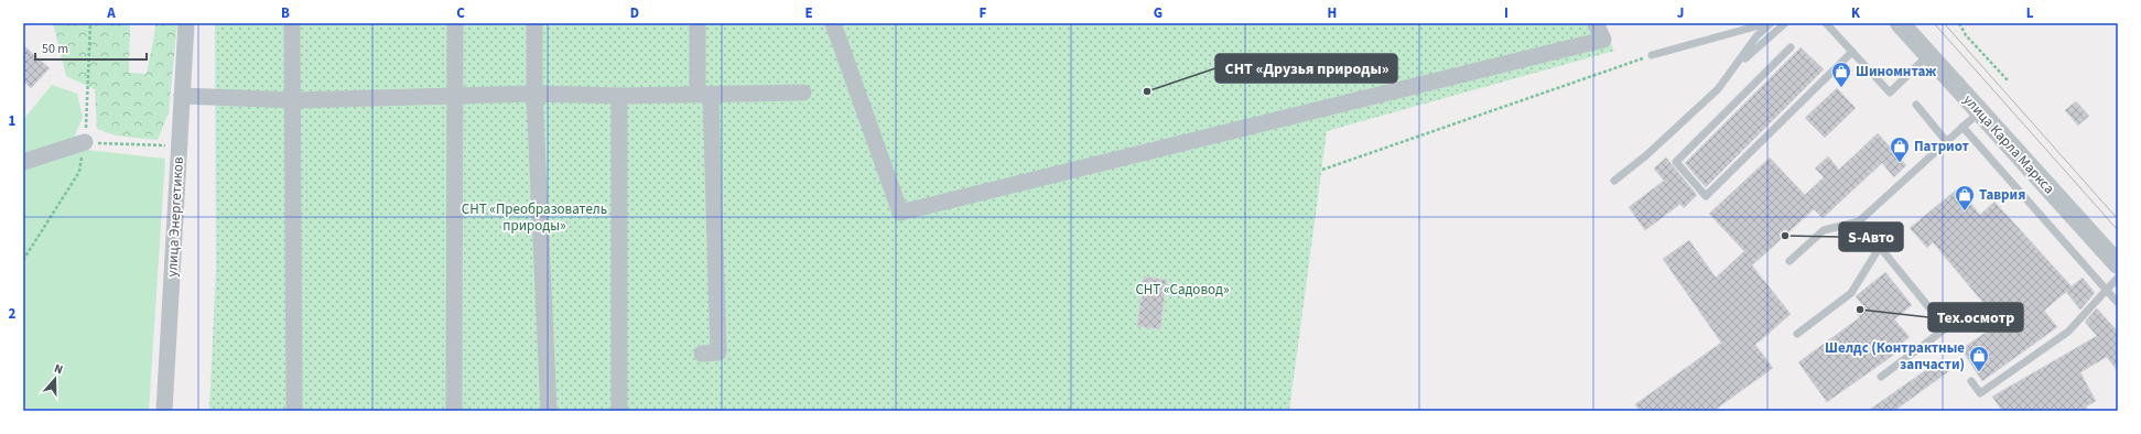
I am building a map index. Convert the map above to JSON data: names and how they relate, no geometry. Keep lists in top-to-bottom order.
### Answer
{
  "streets": {
    "street": ["улица Карла Маркса", "улица Энергетиков"]
  },
  "parks": ["СНТ «Преобразователь природы»", "СНТ «Садовод»"],
  "places": {
    "shop": [
      "Шиномнтаж",
      "Патриот",
      "Таврия",
      "Шелдс (Контрактные запчасти)"
    ],
    "other": ["СНТ «Друзья природы»", "S-Авто", "Тех.осмотр"]
  },
  "scale_bar": "50 m",
  "north": "top",
  "grid": {
    "columns": [
      "A",
      "B",
      "C",
      "D",
      "E",
      "F",
      "G",
      "H",
      "I",
      "J",
      "K",
      "L"
    ],
    "rows": ["1", "2"]
  }
}
